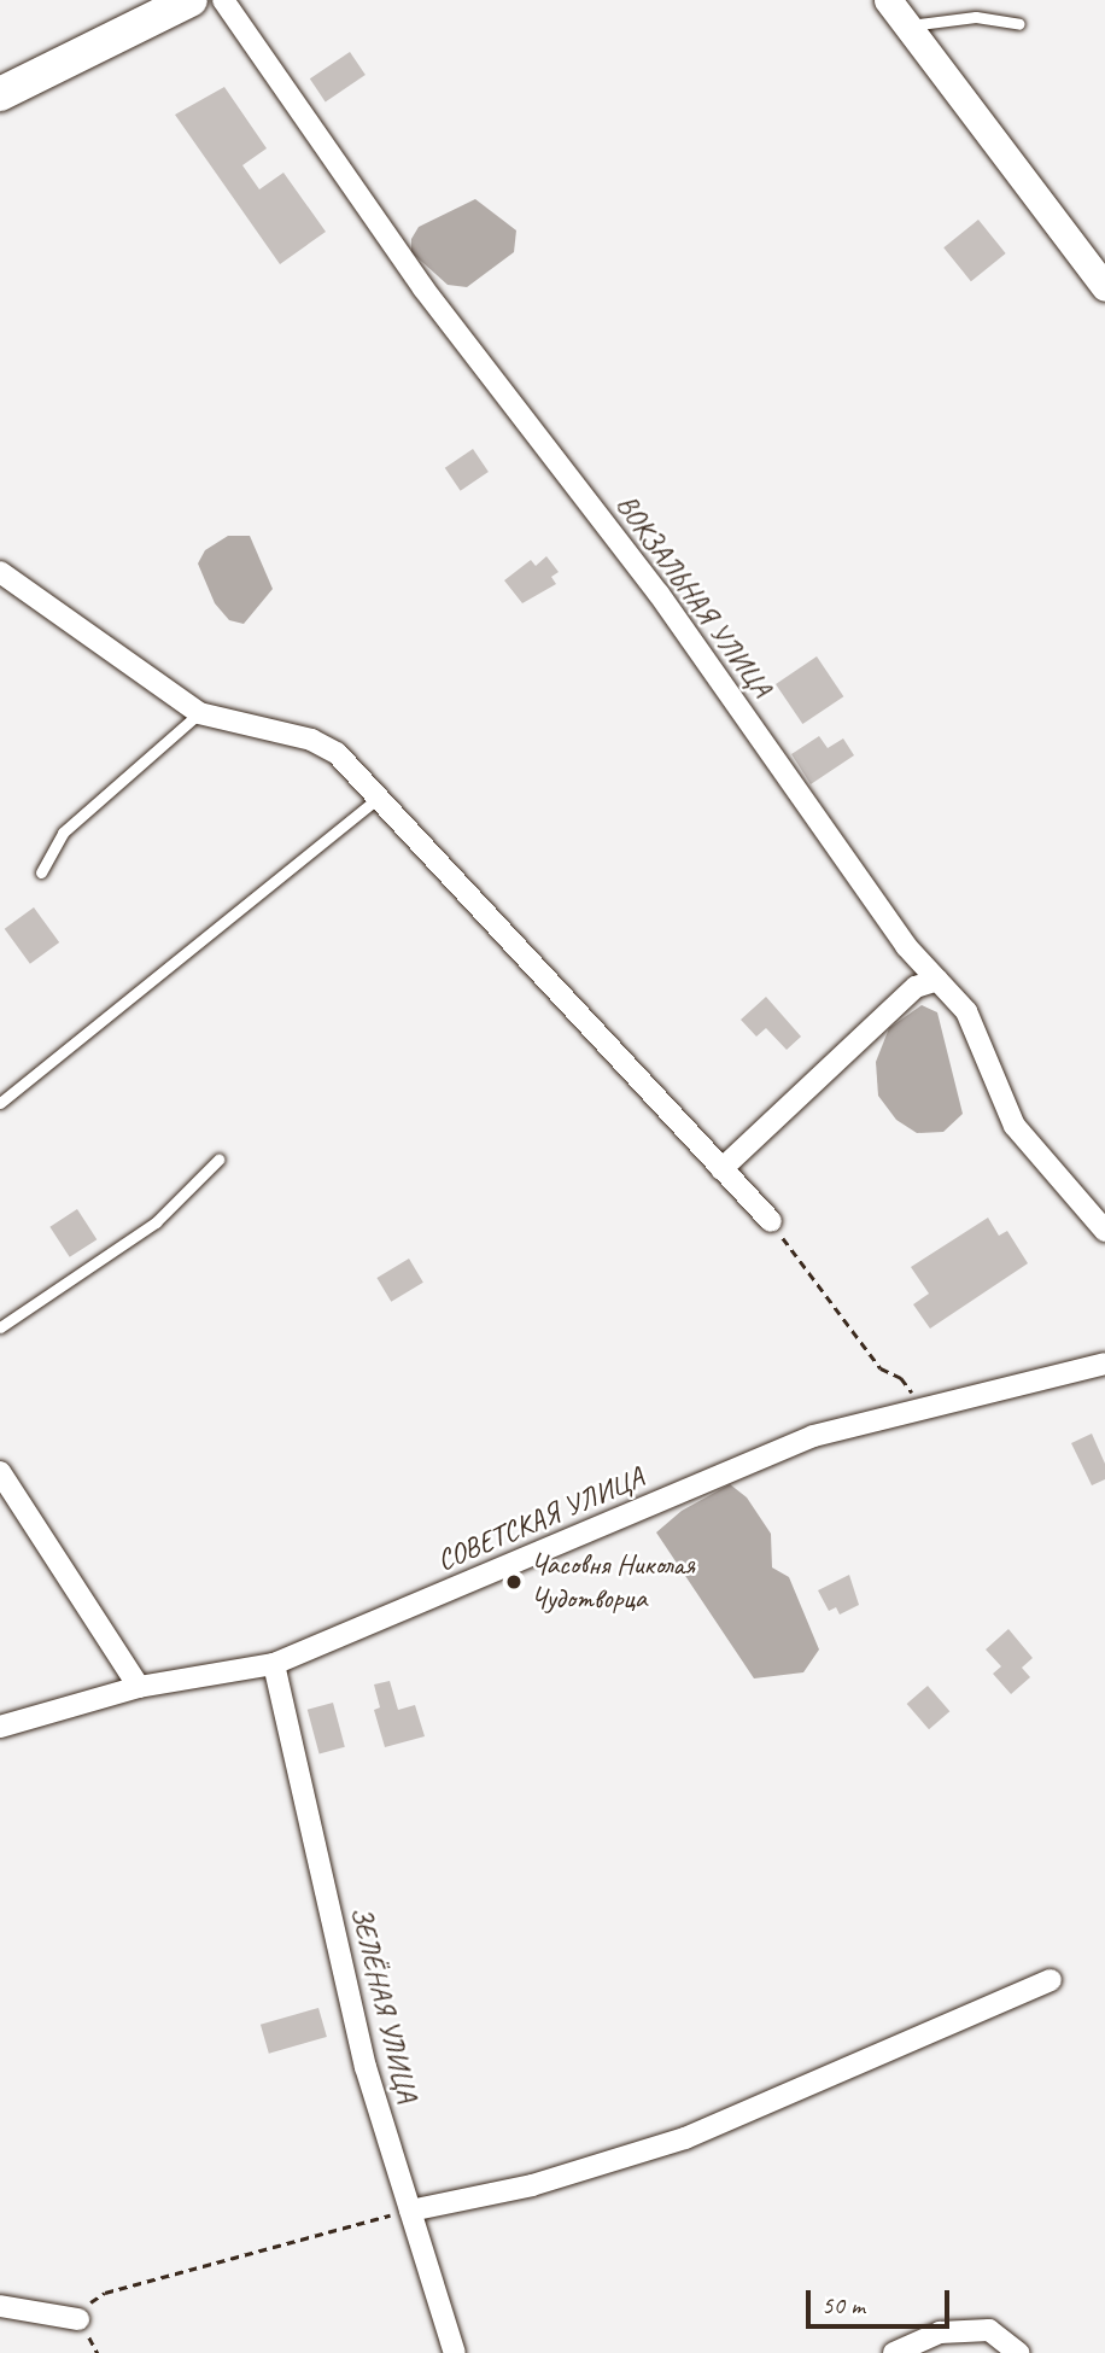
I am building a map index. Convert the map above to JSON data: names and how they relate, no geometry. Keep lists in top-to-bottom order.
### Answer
{
  "streets": {
    "street": ["ВОКЗАЛЬНАЯ УЛИЦА", "СОВЕТСКАЯ УЛИЦА", "ЗЕЛЁНАЯ УЛИЦА"]
  },
  "crossings": [
    ["СОВЕТСКАЯ УЛИЦА", "ЗЕЛЁНАЯ УЛИЦА"]
  ],
  "places": ["Часовня Николая Чудотворца"],
  "scale_bar": "50 m"
}
